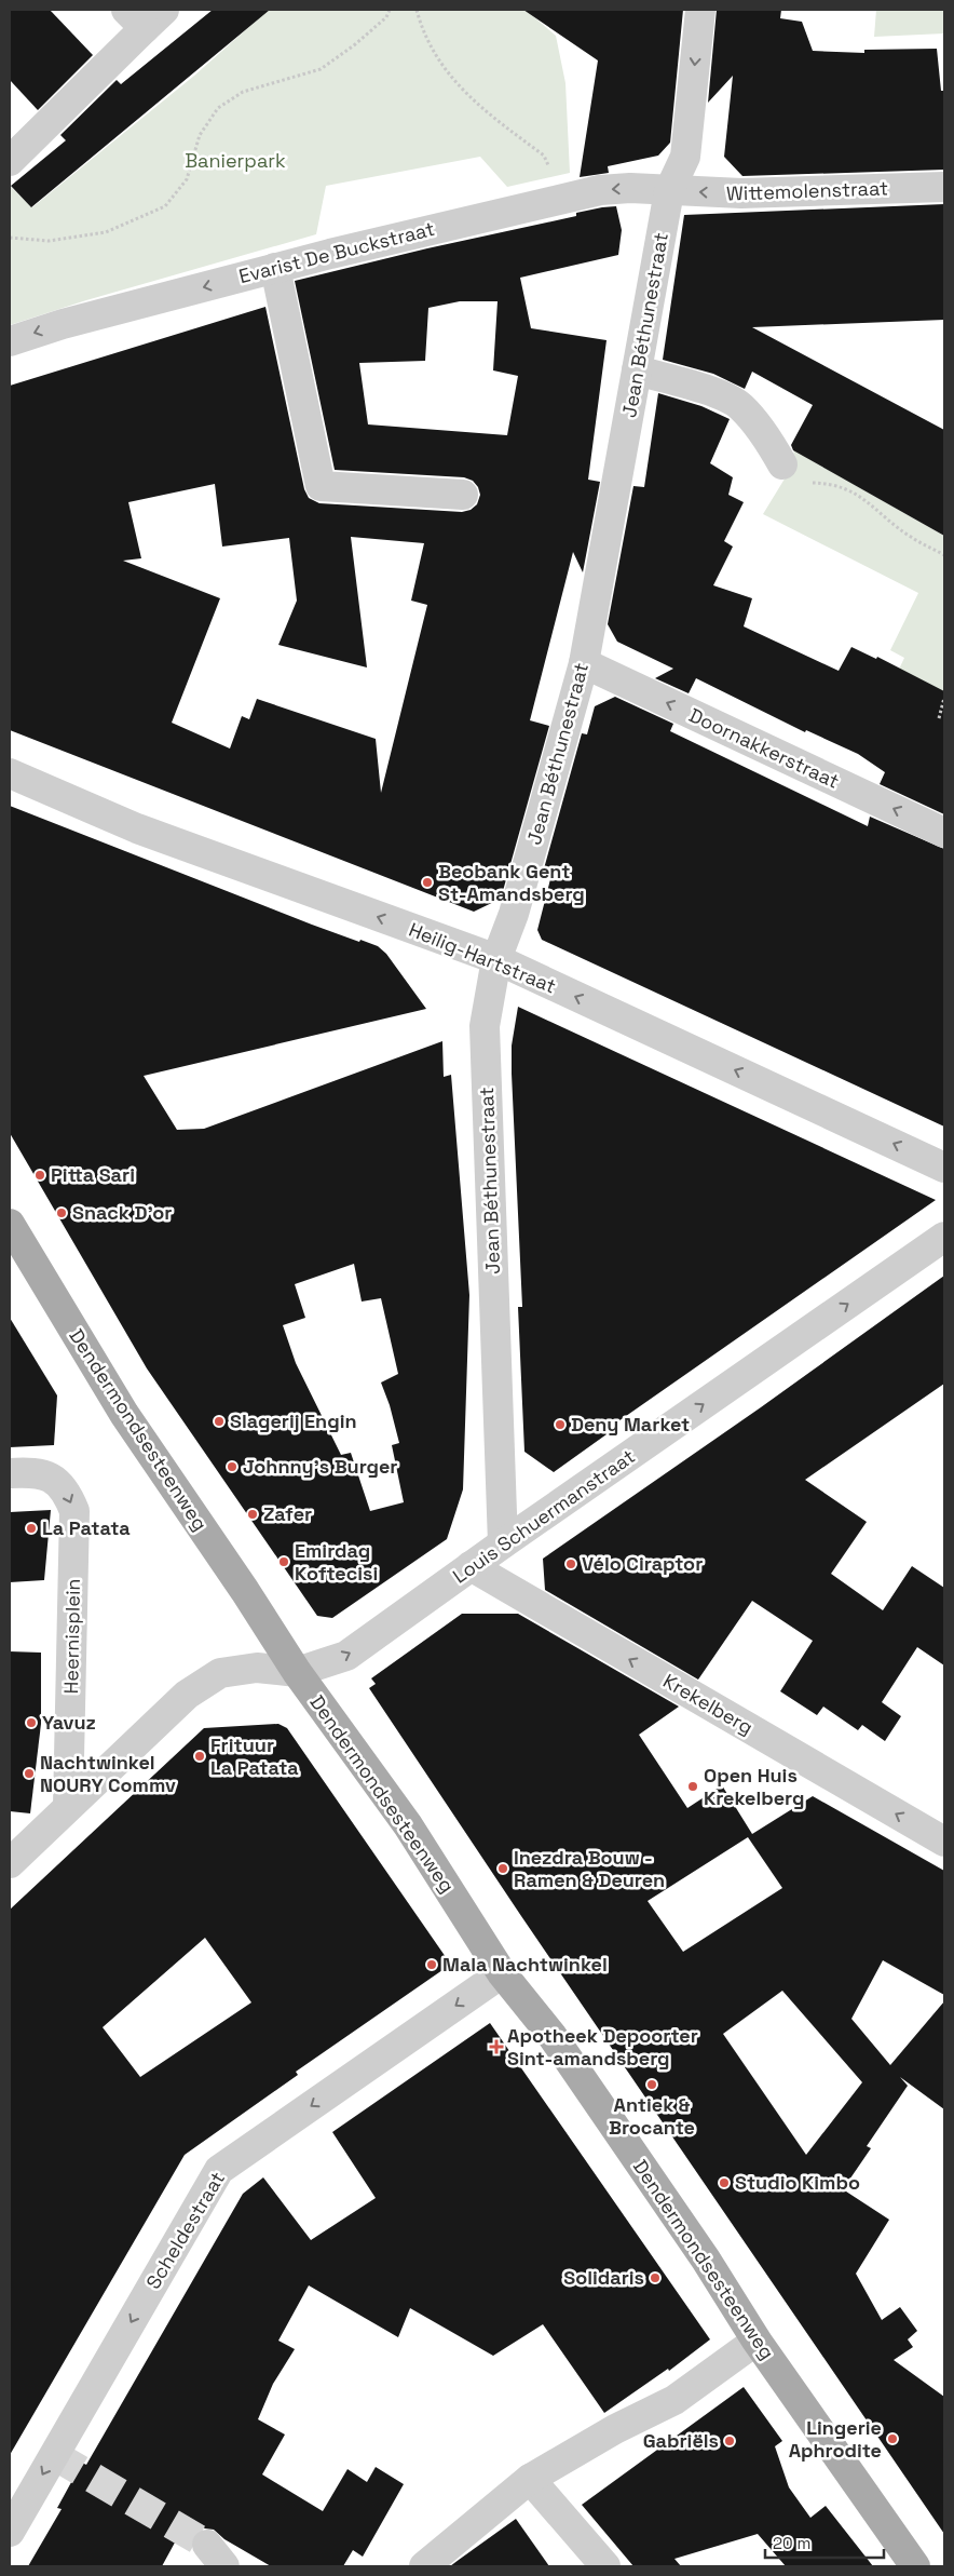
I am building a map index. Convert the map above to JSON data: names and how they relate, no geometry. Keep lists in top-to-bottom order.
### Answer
{
  "streets": {
    "main road": ["Dendermondsesteenweg"],
    "street": [
      "Wittemolenstraat",
      "Evarist De Buckstraat",
      "Jean Béthunestraat",
      "Doornakkerstraat",
      "Heilig-Hartstraat",
      "Louis Schuermanstraat",
      "Heernisplein",
      "Krekelberg",
      "Scheldestraat"
    ]
  },
  "crossings": [
    ["Wittemolenstraat", "Evarist De Buckstraat"],
    ["Wittemolenstraat", "Jean Béthunestraat"],
    ["Evarist De Buckstraat", "Jean Béthunestraat"],
    ["Jean Béthunestraat", "Doornakkerstraat"],
    ["Jean Béthunestraat", "Heilig-Hartstraat"],
    ["Jean Béthunestraat", "Louis Schuermanstraat"],
    ["Dendermondsesteenweg", "Louis Schuermanstraat"],
    ["Dendermondsesteenweg", "Scheldestraat"],
    ["Louis Schuermanstraat", "Krekelberg"]
  ],
  "one_way": [
    "Wittemolenstraat",
    "Evarist De Buckstraat",
    "Doornakkerstraat",
    "Heilig-Hartstraat",
    "Louis Schuermanstraat",
    "Heernisplein",
    "Krekelberg",
    "Scheldestraat"
  ],
  "parks": ["Banierpark"],
  "places": {
    "other": [
      "Beobank Gent St-Amandsberg",
      "Pitta Sari",
      "Snack D’or",
      "Slagerij Engin",
      "Deny Market",
      "Johnny's Burger",
      "Zafer",
      "La Patata",
      "Emirdag Koftecisi",
      "Vélo Ciraptor",
      "Yavuz",
      "Frituur La Patata",
      "Nachtwinkel NOURY Commv",
      "Open Huis Krekelberg",
      "Inezdra Bouw - Ramen & Deuren",
      "Mala Nachtwinkel",
      "Antiek & Brocante",
      "Studio Kimbo",
      "Solidaris",
      "Lingerie Aphrodite",
      "Gabriëls"
    ],
    "health": ["Apotheek Depoorter Sint-amandsberg"]
  },
  "scale_bar": "20 m"
}
